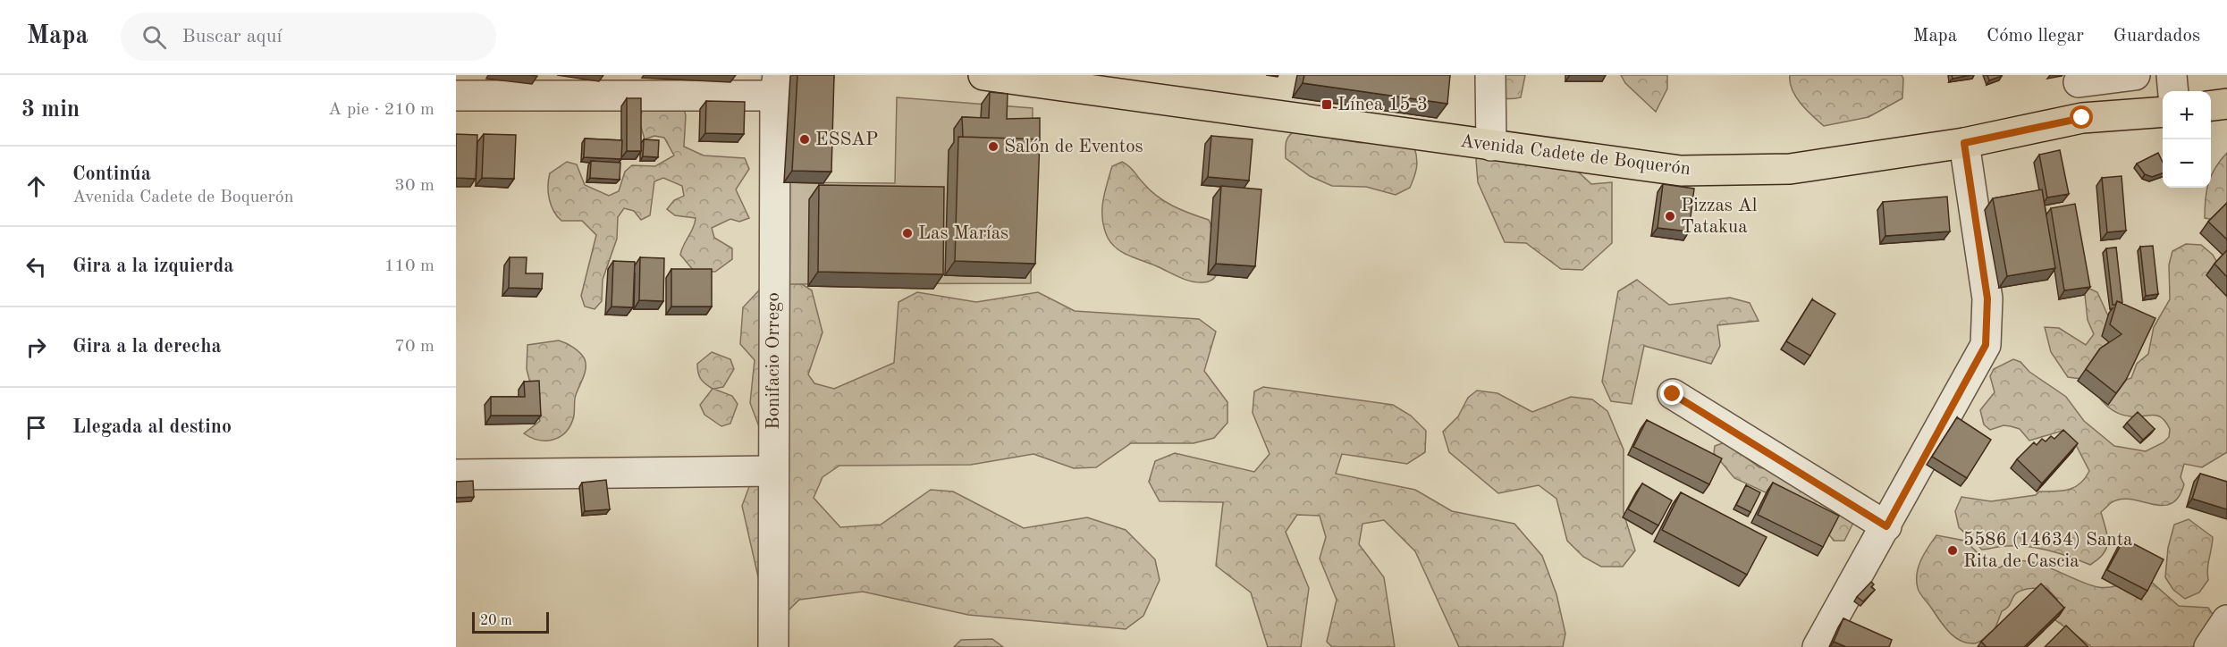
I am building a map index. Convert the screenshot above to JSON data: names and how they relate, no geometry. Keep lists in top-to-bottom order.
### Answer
{
  "streets": {
    "main road": ["Avenida Cadete de Boquerón"],
    "street": ["Bonifacio Orrego"]
  },
  "places": {
    "transit": ["Línea 15-3"],
    "other": [
      "ESSAP",
      "Salón de Eventos",
      "Pizzas Al Tatakua",
      "Las Marías",
      "5586 (14634) Santa Rita de Cascia"
    ]
  },
  "scale_bar": "20 m",
  "page": {
    "header": "Mapa",
    "search": "Buscar aquí",
    "nav": ["Mapa", "Cómo llegar", "Guardados"],
    "heading": ["3 min", "A pie · 210 m"],
    "map_buttons": ["+", "−"],
    "list": [
      ["Continúa", "Avenida Cadete de Boquerón", "30 m"],
      ["Gira a la izquierda", "110 m"],
      ["Gira a la derecha", "70 m"],
      "Llegada al destino"
    ],
    "scale": "20 m"
  }
}
